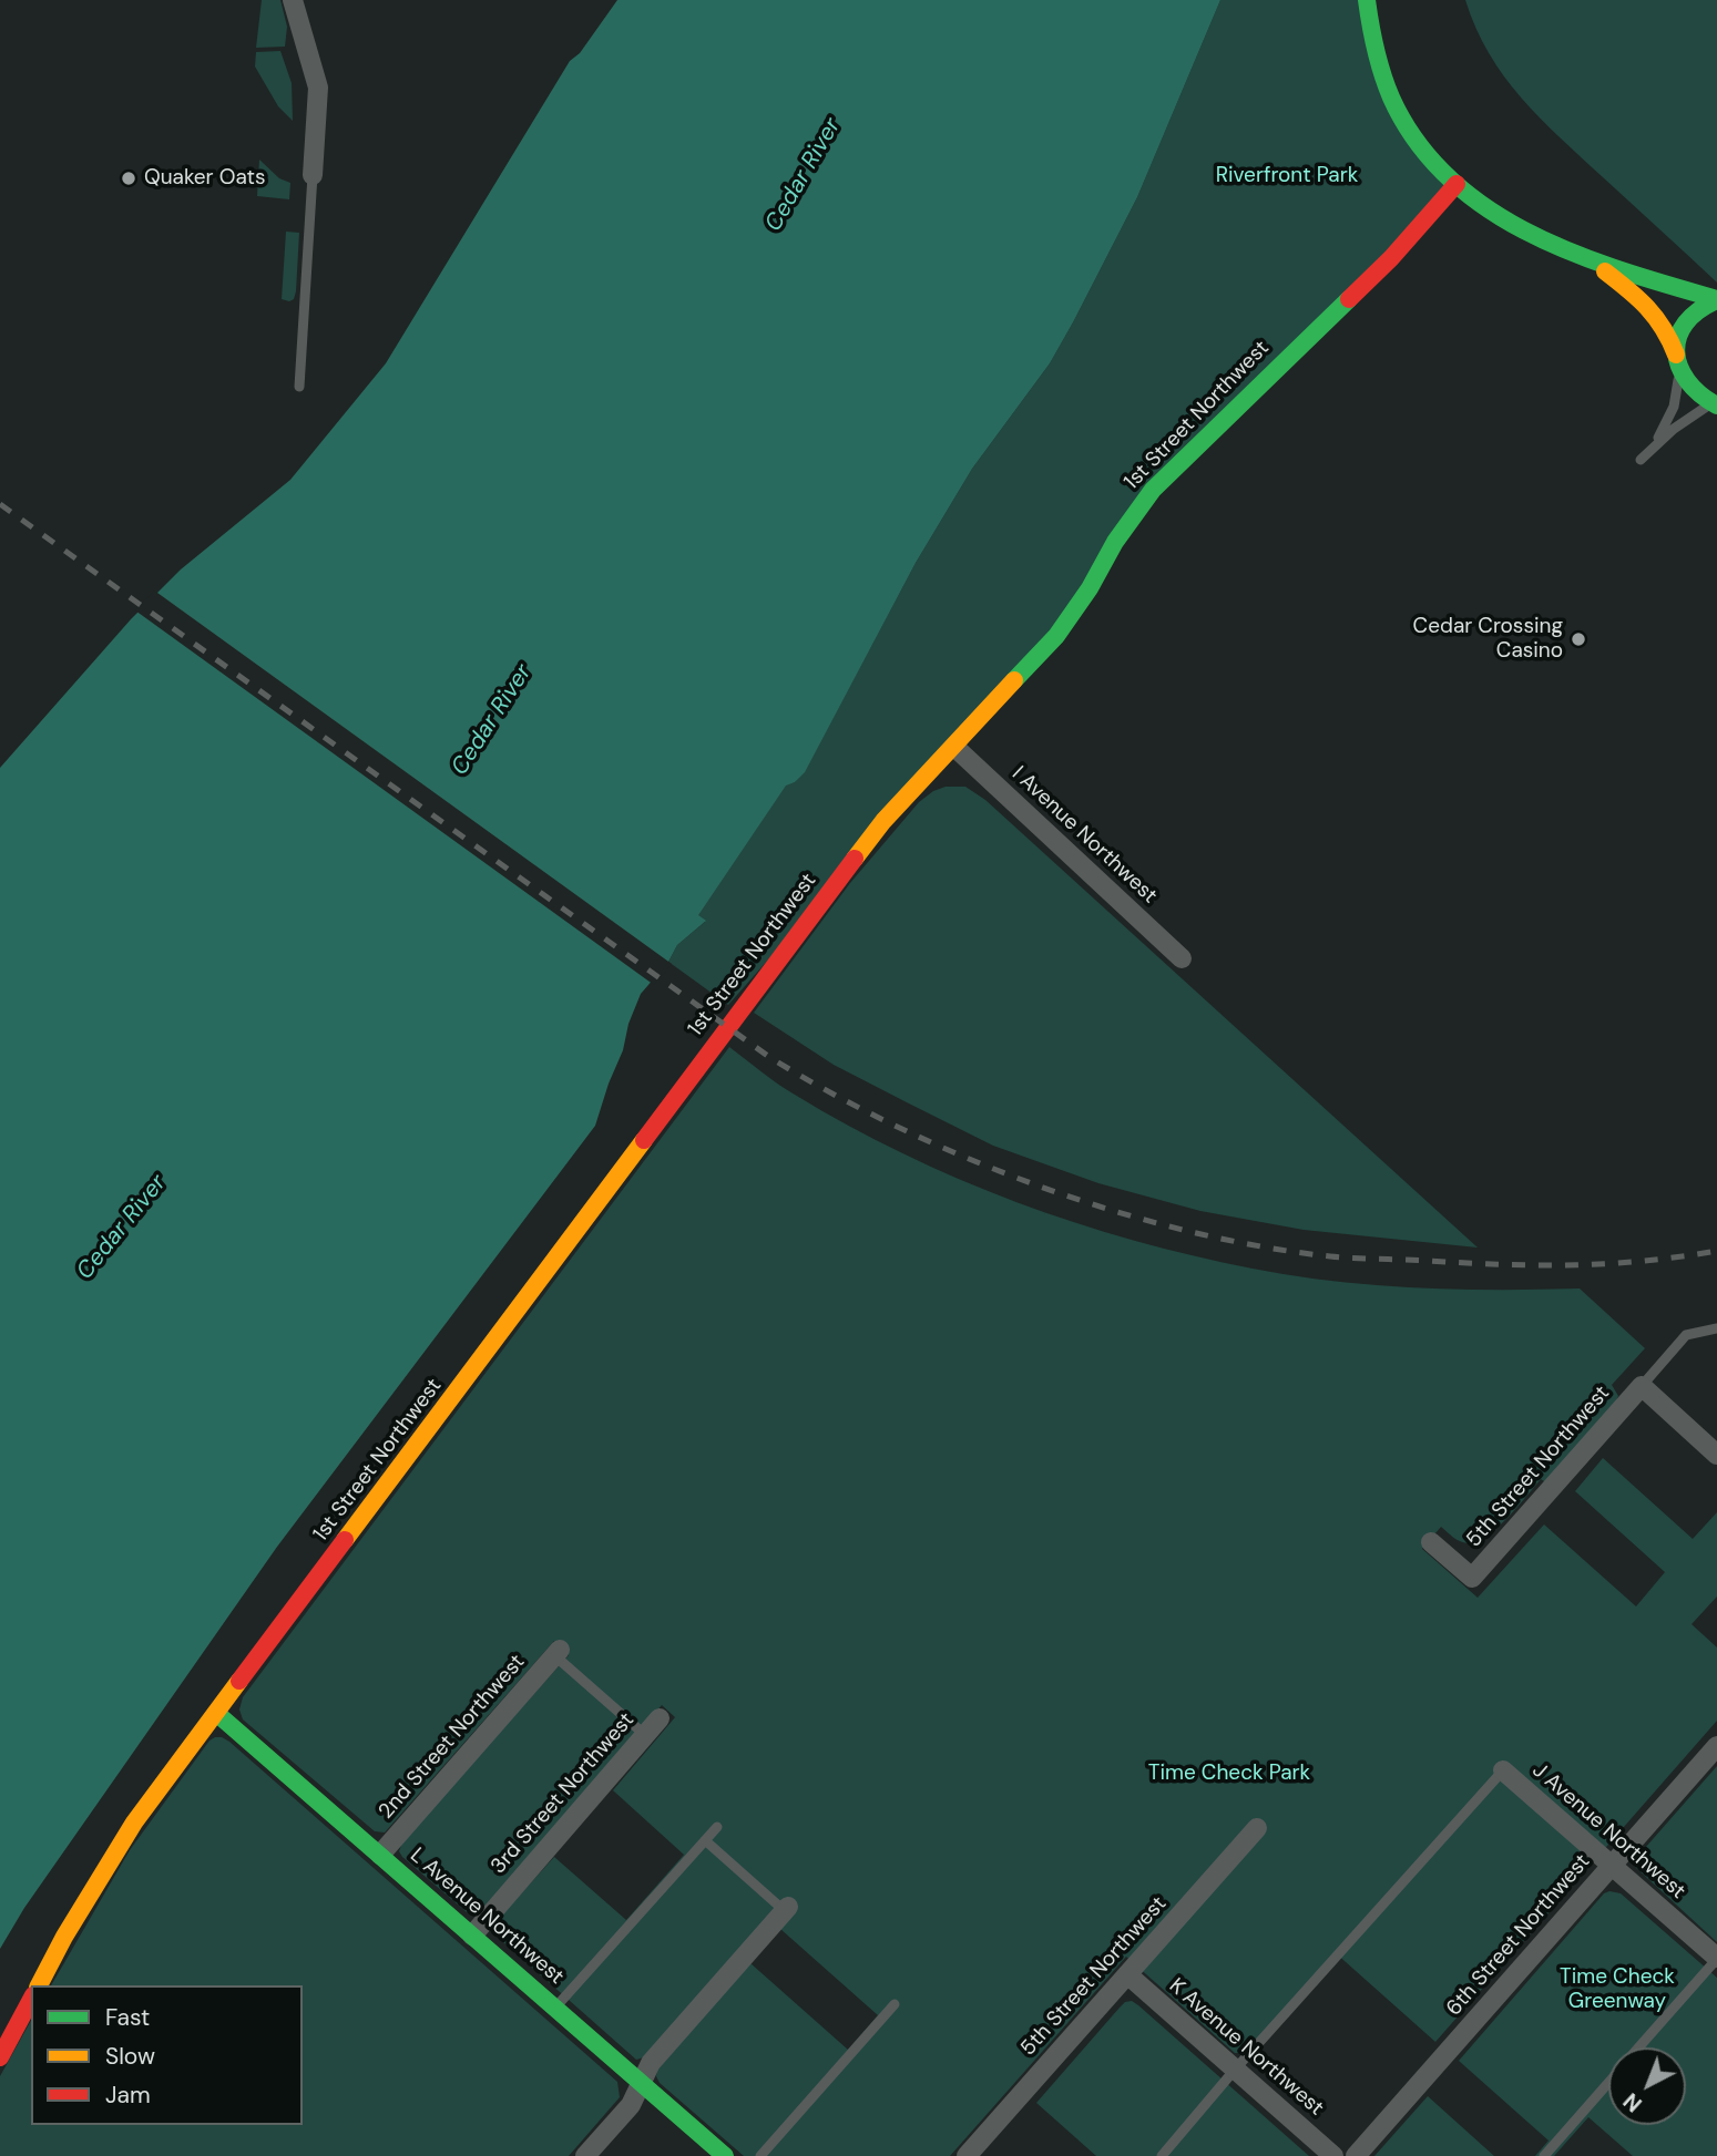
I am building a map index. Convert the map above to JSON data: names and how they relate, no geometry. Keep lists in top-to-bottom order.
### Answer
{
  "streets": {
    "street": [
      "1st Street Northwest",
      "I Avenue Northwest",
      "5th Street Northwest",
      "2nd Street Northwest",
      "3rd Street Northwest",
      "J Avenue Northwest",
      "L Avenue Northwest",
      "6th Street Northwest",
      "K Avenue Northwest"
    ]
  },
  "crossings": [
    ["1st Street Northwest", "I Avenue Northwest"],
    ["1st Street Northwest", "L Avenue Northwest"],
    ["5th Street Northwest", "K Avenue Northwest"],
    ["2nd Street Northwest", "L Avenue Northwest"],
    ["3rd Street Northwest", "L Avenue Northwest"],
    ["J Avenue Northwest", "6th Street Northwest"]
  ],
  "water": ["Cedar River"],
  "parks": ["Riverfront Park", "Time Check Park", "Time Check Greenway"],
  "places": ["Quaker Oats", "Cedar Crossing Casino"],
  "legend": ["Fast", "Slow", "Jam"],
  "north": "bottom left"
}
